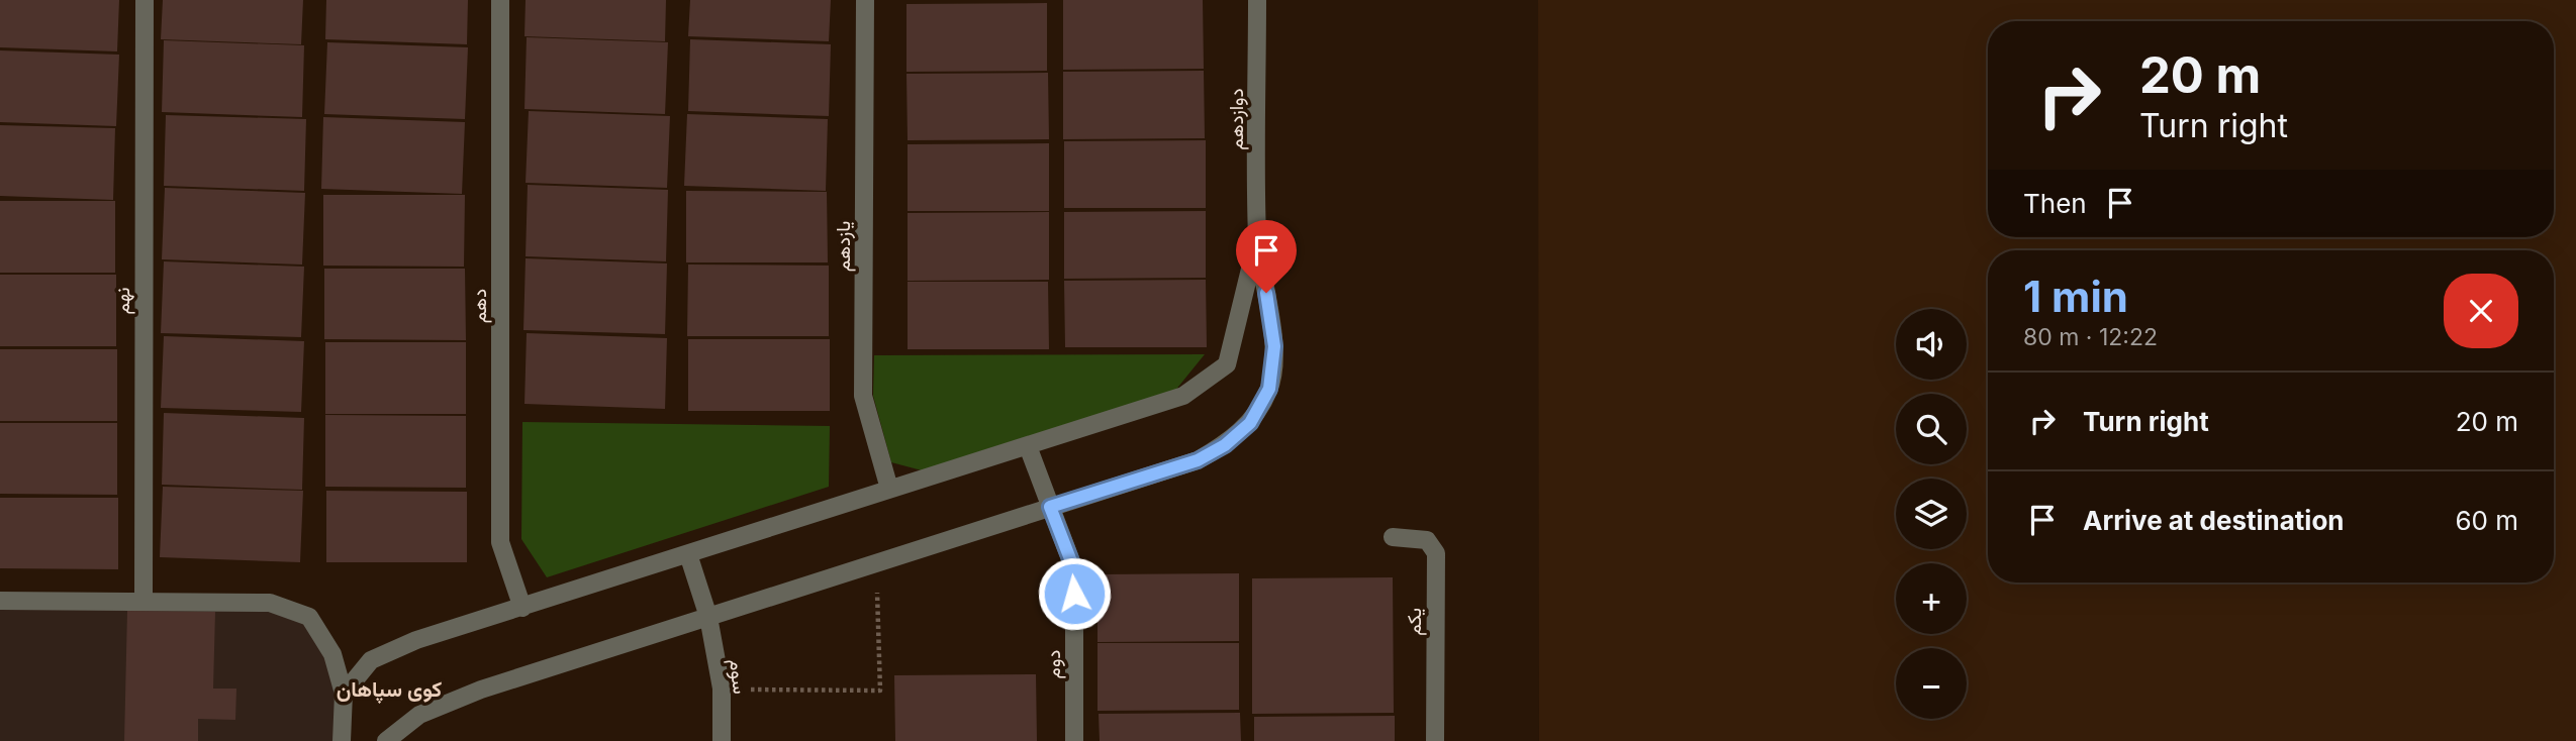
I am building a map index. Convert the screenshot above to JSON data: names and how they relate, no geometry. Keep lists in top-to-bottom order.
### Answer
{
  "streets": {
    "street": [
      "دوازدهم",
      "یازدهم",
      "نهم",
      "دهم",
      "یکم",
      "دوم",
      "سوم"
    ]
  },
  "districts": ["کوی سپاهان"],
  "page": {
    "turn": ["20 m", "Turn right"],
    "then": "Then",
    "heading": ["1 min", "80 m · 12:22"],
    "map_buttons": ["+", "−"],
    "list": [
      {
        "name": "Turn right",
        "value": "20 m"
      },
      {
        "name": "Arrive at destination",
        "value": "60 m"
      }
    ]
  }
}
